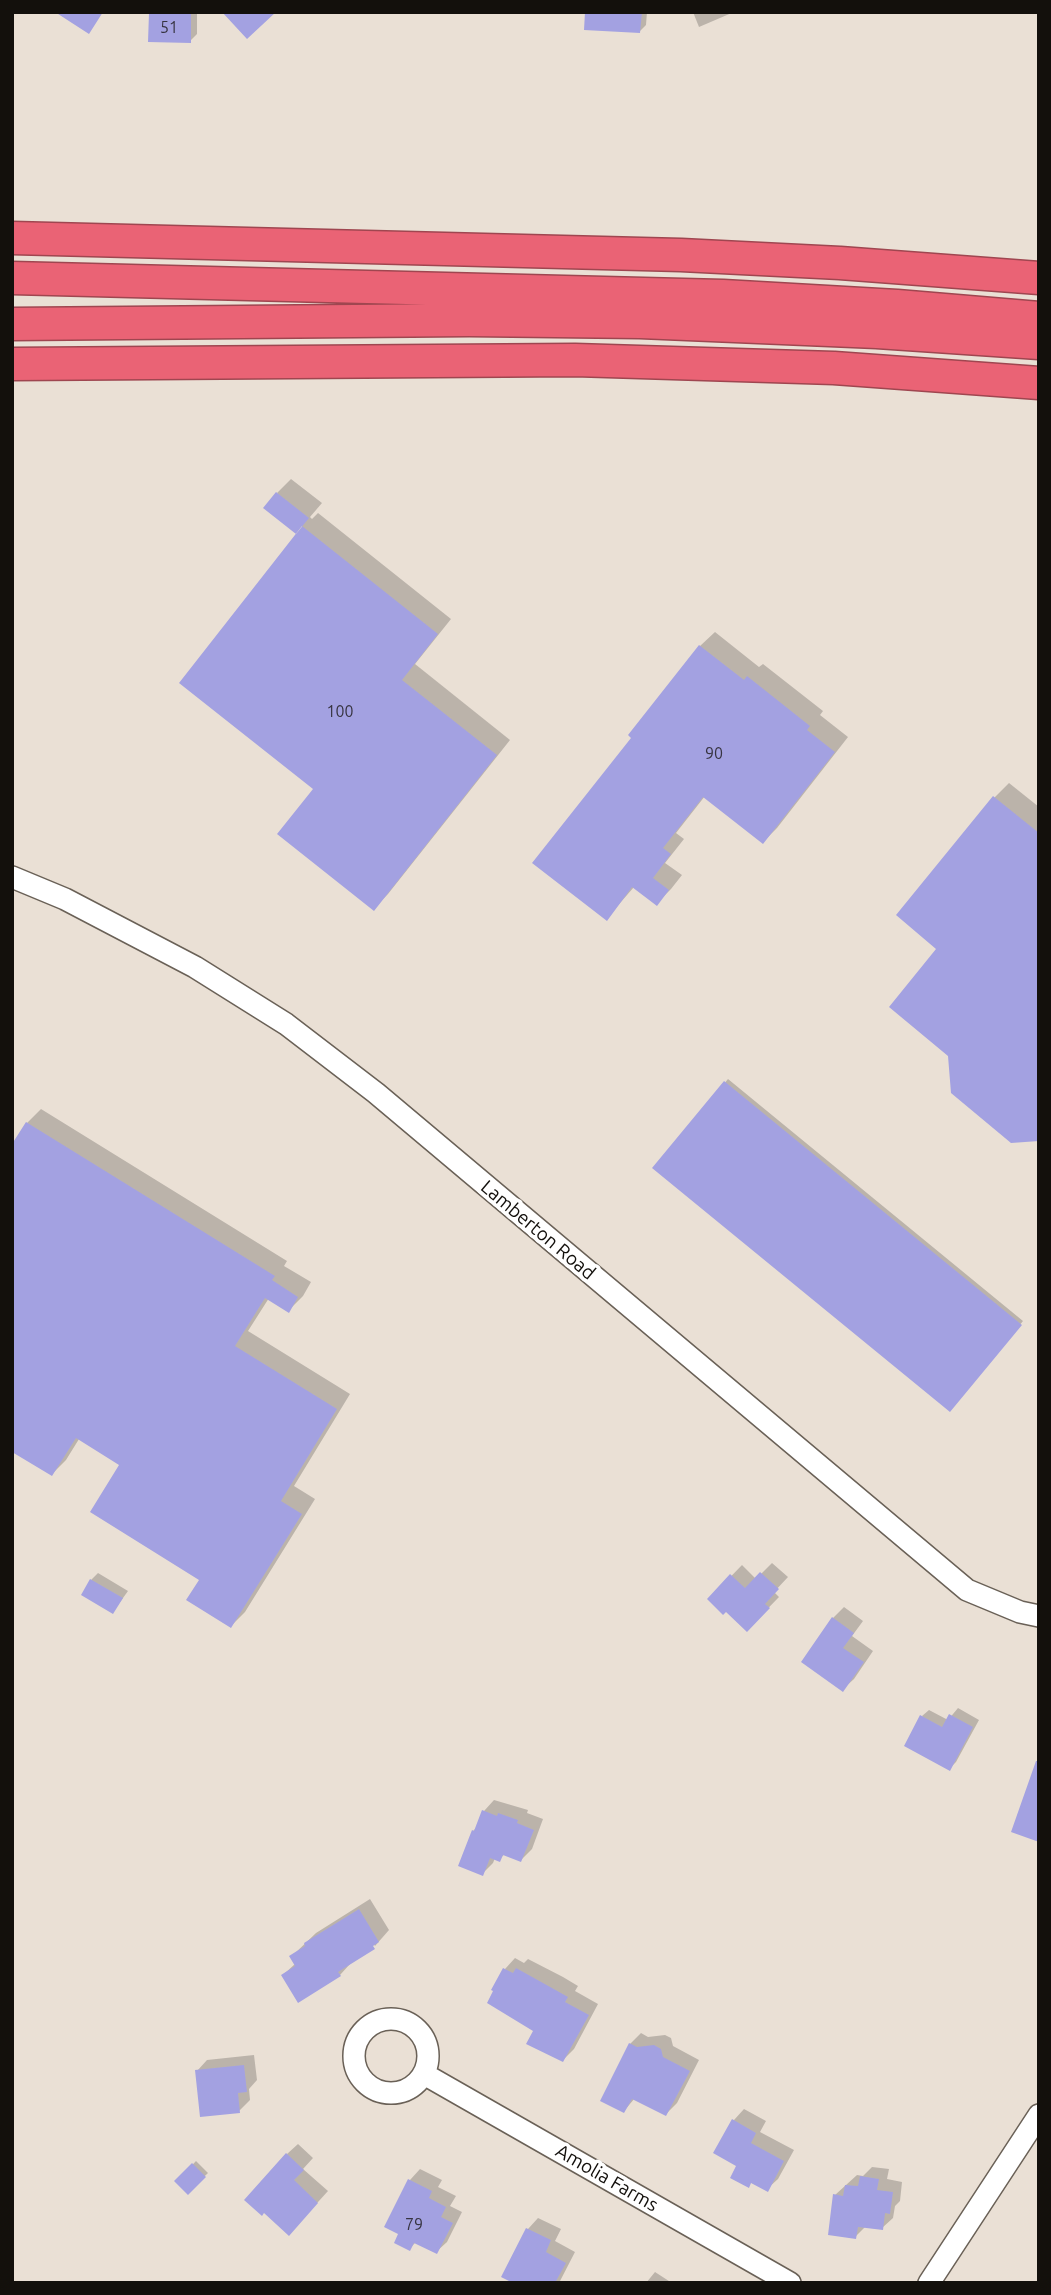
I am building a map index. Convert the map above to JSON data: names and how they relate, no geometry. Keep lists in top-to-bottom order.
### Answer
{
  "streets": {
    "street": ["Lamberton Road", "Amolia Farms"]
  },
  "house_numbers": [
    "51",
    "100",
    "90",
    "79"
  ]
}
